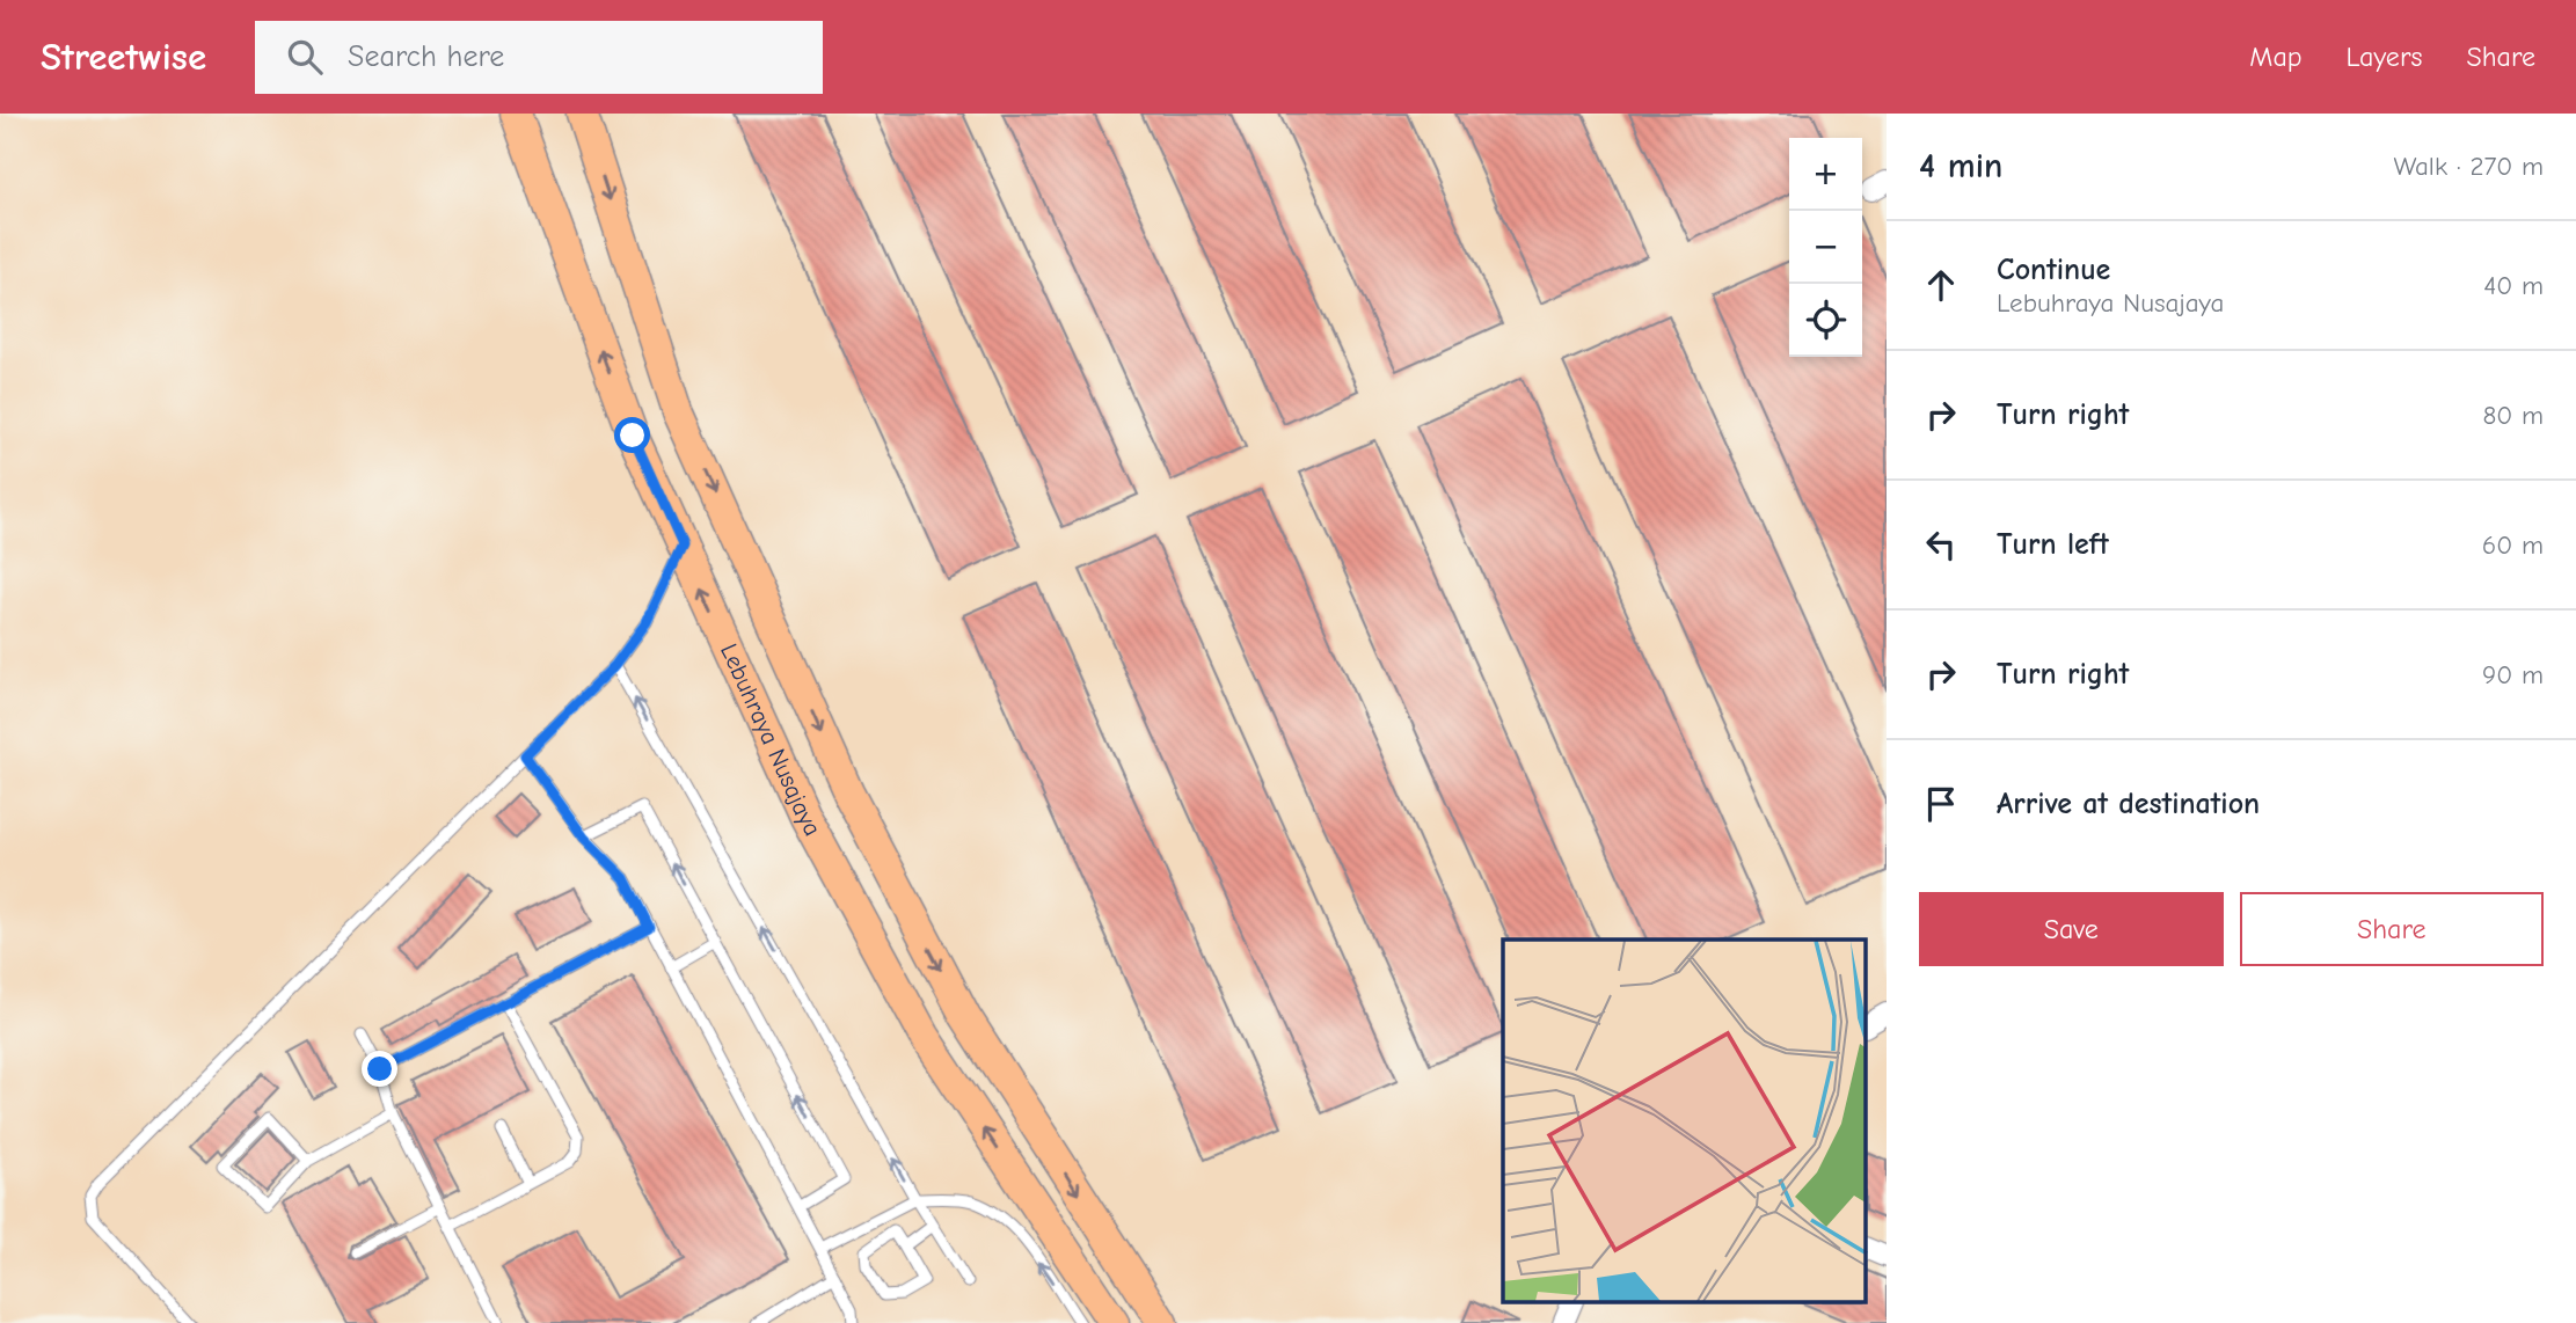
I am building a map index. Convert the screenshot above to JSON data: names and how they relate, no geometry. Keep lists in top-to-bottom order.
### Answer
{
  "streets": {
    "main road": ["Lebuhraya Nusajaya"]
  },
  "page": {
    "header": "Streetwise",
    "search": "Search here",
    "nav": ["Map", "Layers", "Share"],
    "heading": ["4 min", "Walk · 270 m"],
    "map_buttons": ["+", "−"],
    "list": [
      ["Continue", "Lebuhraya Nusajaya", "40 m"],
      ["Turn right", "80 m"],
      ["Turn left", "60 m"],
      ["Turn right", "90 m"],
      "Arrive at destination"
    ],
    "buttons": ["Save", "Share"]
  }
}
